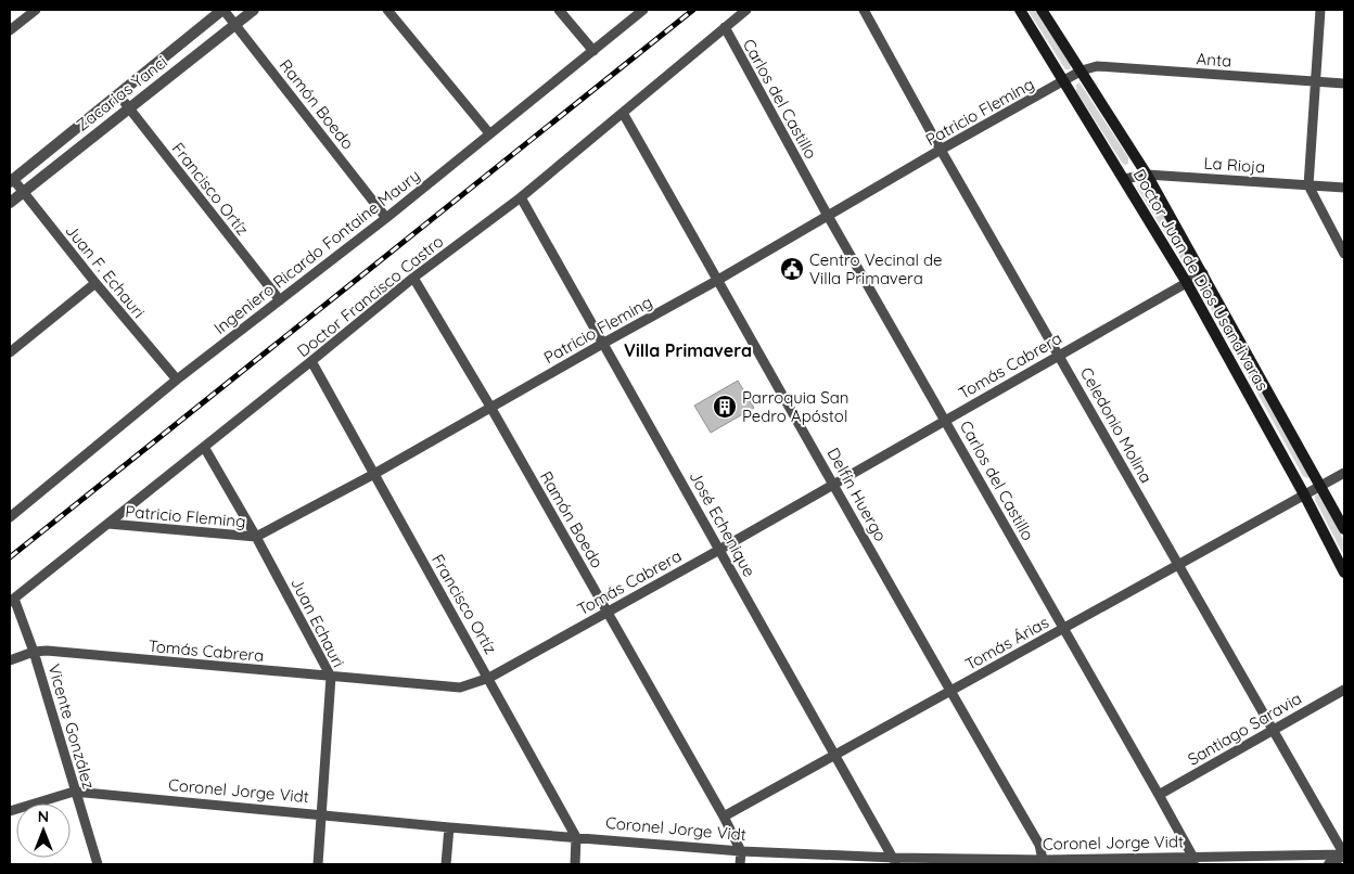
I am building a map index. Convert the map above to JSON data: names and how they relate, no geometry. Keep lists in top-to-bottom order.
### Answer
{
  "streets": {
    "main road": ["Doctor Juan de Dios Usandivaras"],
    "street": [
      "Anta",
      "Zacarias Yanci",
      "Carlos del Castillo",
      "Ramón Boedo",
      "Patricio Fleming",
      "La Rioja",
      "Francisco Ortíz",
      "Ingeniero Ricardo Fontaine Maury",
      "Juan F. Echauri",
      "Doctor Francisco Castro",
      "Tomás Cabrera",
      "Celedonio Molina",
      "Delfín Huergo",
      "José Echenique",
      "Juan Echauri",
      "Tomás Árias",
      "Vicente González",
      "Santiago Saravia",
      "Coronel Jorge Vidt"
    ]
  },
  "crossings": [
    ["Anta", "Patricio Fleming"],
    ["Anta", "Doctor Juan de Dios Usandivaras"],
    ["Zacarias Yanci", "Ramón Boedo"],
    ["Zacarias Yanci", "Francisco Ortíz"],
    ["Zacarias Yanci", "Juan F. Echauri"],
    ["Carlos del Castillo", "Patricio Fleming"],
    ["Carlos del Castillo", "Doctor Francisco Castro"],
    ["Carlos del Castillo", "Tomás Cabrera"],
    ["Carlos del Castillo", "Tomás Árias"],
    ["Carlos del Castillo", "Santiago Saravia"],
    ["Carlos del Castillo", "Coronel Jorge Vidt"],
    ["Ramón Boedo", "Patricio Fleming"],
    ["Ramón Boedo", "Ingeniero Ricardo Fontaine Maury"],
    ["Ramón Boedo", "Doctor Francisco Castro"],
    ["Ramón Boedo", "Tomás Cabrera"],
    ["Ramón Boedo", "Tomás Árias"],
    ["Ramón Boedo", "Coronel Jorge Vidt"],
    ["Patricio Fleming", "Francisco Ortíz"],
    ["Patricio Fleming", "Doctor Juan de Dios Usandivaras"],
    ["Patricio Fleming", "Doctor Francisco Castro"],
    ["Patricio Fleming", "Celedonio Molina"],
    ["Patricio Fleming", "Delfín Huergo"],
    ["Patricio Fleming", "José Echenique"],
    ["Patricio Fleming", "Juan Echauri"],
    ["La Rioja", "Doctor Juan de Dios Usandivaras"],
    ["Francisco Ortíz", "Ingeniero Ricardo Fontaine Maury"],
    ["Francisco Ortíz", "Doctor Francisco Castro"],
    ["Francisco Ortíz", "Tomás Cabrera"],
    ["Francisco Ortíz", "Coronel Jorge Vidt"],
    ["Ingeniero Ricardo Fontaine Maury", "Juan F. Echauri"],
    ["Doctor Juan de Dios Usandivaras", "Tomás Cabrera"],
    ["Doctor Juan de Dios Usandivaras", "Tomás Árias"],
    ["Doctor Francisco Castro", "Delfín Huergo"],
    ["Doctor Francisco Castro", "José Echenique"],
    ["Doctor Francisco Castro", "Juan Echauri"],
    ["Doctor Francisco Castro", "Vicente González"],
    ["Tomás Cabrera", "Celedonio Molina"],
    ["Tomás Cabrera", "Delfín Huergo"],
    ["Tomás Cabrera", "José Echenique"],
    ["Tomás Cabrera", "Juan Echauri"],
    ["Tomás Cabrera", "Vicente González"],
    ["Celedonio Molina", "Tomás Árias"],
    ["Celedonio Molina", "Santiago Saravia"],
    ["Celedonio Molina", "Coronel Jorge Vidt"],
    ["Delfín Huergo", "Tomás Árias"],
    ["Delfín Huergo", "Coronel Jorge Vidt"],
    ["José Echenique", "Tomás Árias"],
    ["José Echenique", "Coronel Jorge Vidt"],
    ["Juan Echauri", "Coronel Jorge Vidt"],
    ["Vicente González", "Coronel Jorge Vidt"]
  ],
  "districts": ["Villa Primavera"],
  "places": {
    "public building": ["Centro Vecinal de Villa Primavera"],
    "building": ["Parroquia San Pedro Apóstol"]
  },
  "north": "top"
}
